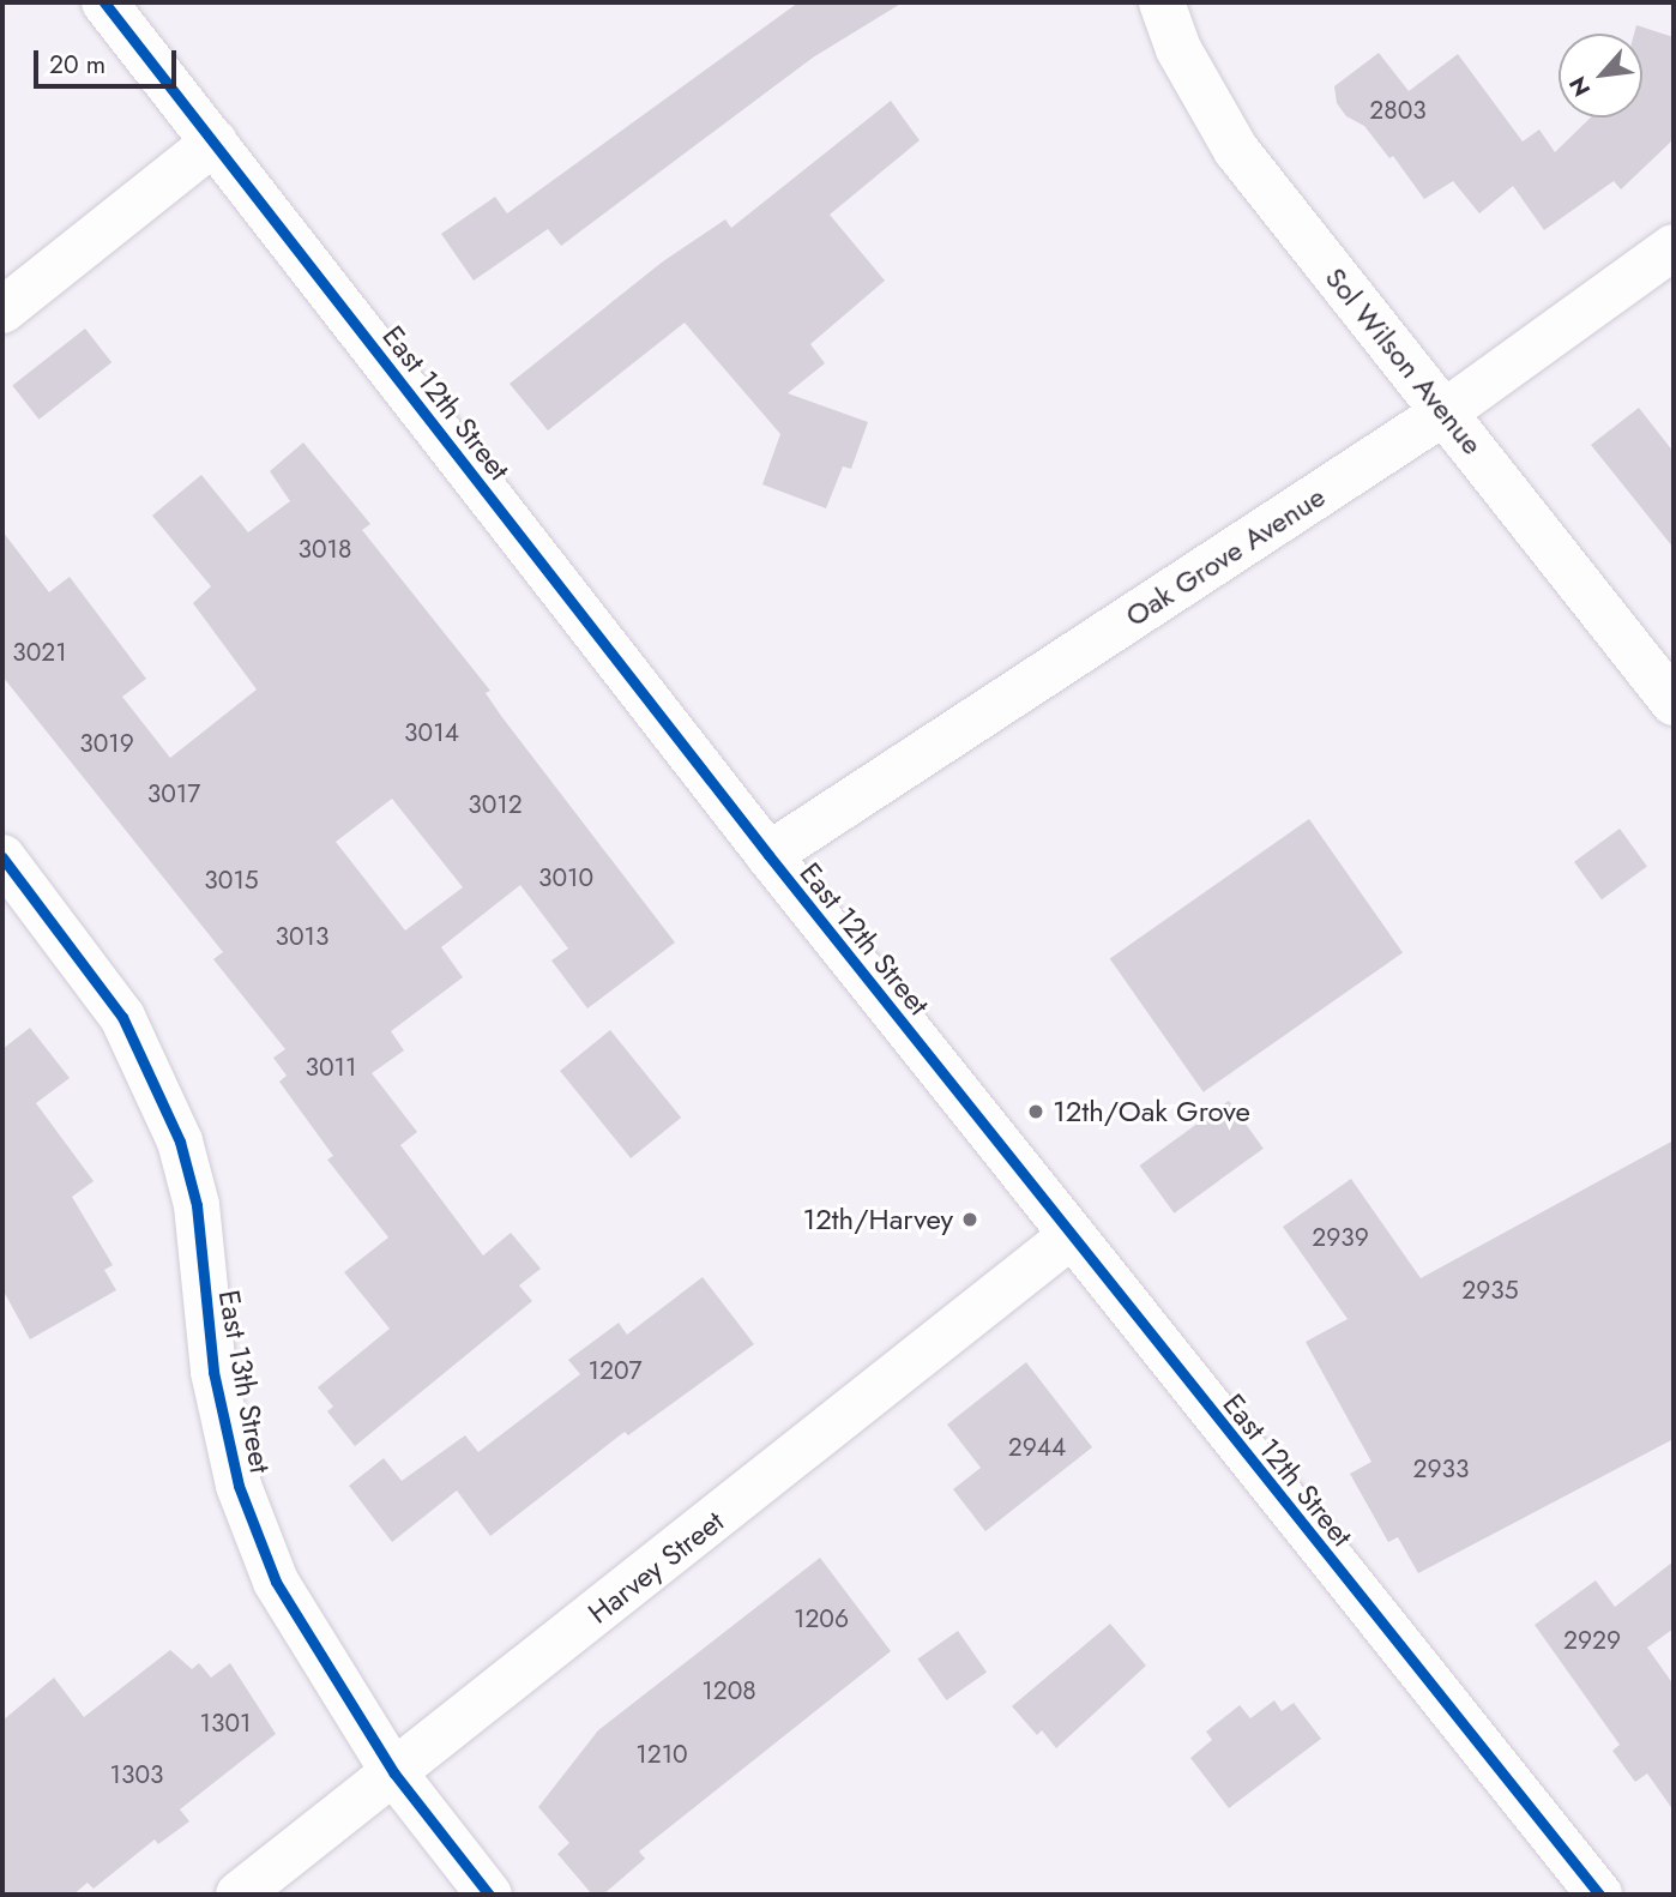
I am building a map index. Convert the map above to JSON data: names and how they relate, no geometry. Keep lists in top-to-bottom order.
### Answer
{
  "streets": {
    "street": [
      "Sol Wilson Avenue",
      "East 12th Street",
      "Oak Grove Avenue",
      "East 13th Street",
      "Harvey Street"
    ]
  },
  "crossings": [
    ["Sol Wilson Avenue", "Oak Grove Avenue"],
    ["East 12th Street", "Oak Grove Avenue"],
    ["East 12th Street", "Harvey Street"],
    ["East 13th Street", "Harvey Street"]
  ],
  "places": ["12th/Oak Grove", "12th/Harvey"],
  "house_numbers": [
    "2803",
    "3018",
    "3021",
    "3014",
    "3019",
    "3017",
    "3012",
    "3010",
    "3015",
    "3013",
    "3011",
    "2939",
    "2935",
    "1207",
    "2944",
    "2933",
    "1206",
    "2929",
    "1208",
    "1301",
    "1210",
    "1303"
  ],
  "scale_bar": "20 m",
  "north": "bottom left"
}
